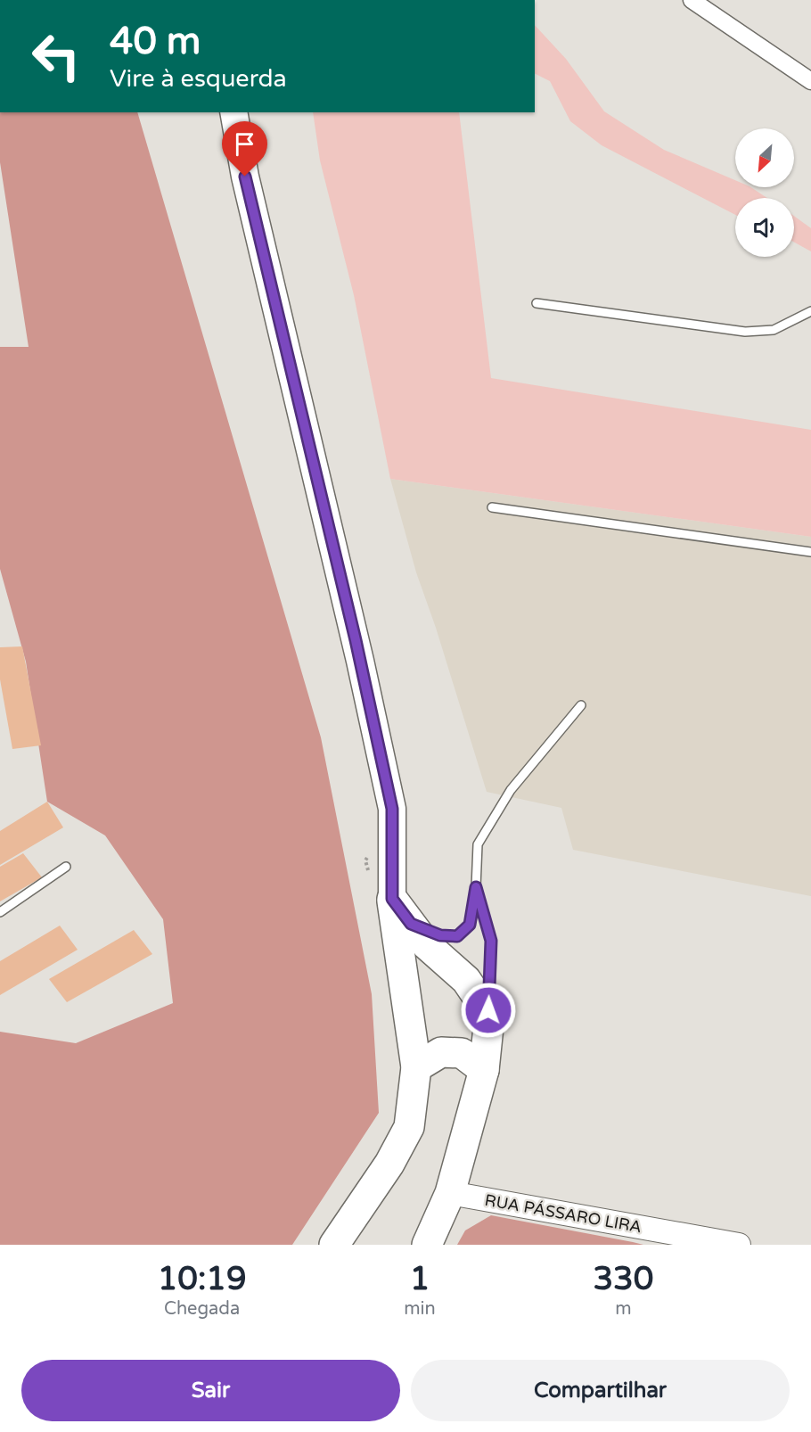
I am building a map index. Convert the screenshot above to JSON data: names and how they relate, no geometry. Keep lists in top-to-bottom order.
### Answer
{
  "streets": {
    "street": ["RUA PÁSSARO LIRA"]
  },
  "north": "bottom left",
  "page": {
    "turn": ["40 m", "Vire à esquerda"],
    "eta": [
      "10:19",
      "Chegada",
      "1",
      "min",
      "330",
      "m"
    ],
    "buttons": ["Sair", "Compartilhar"]
  }
}
